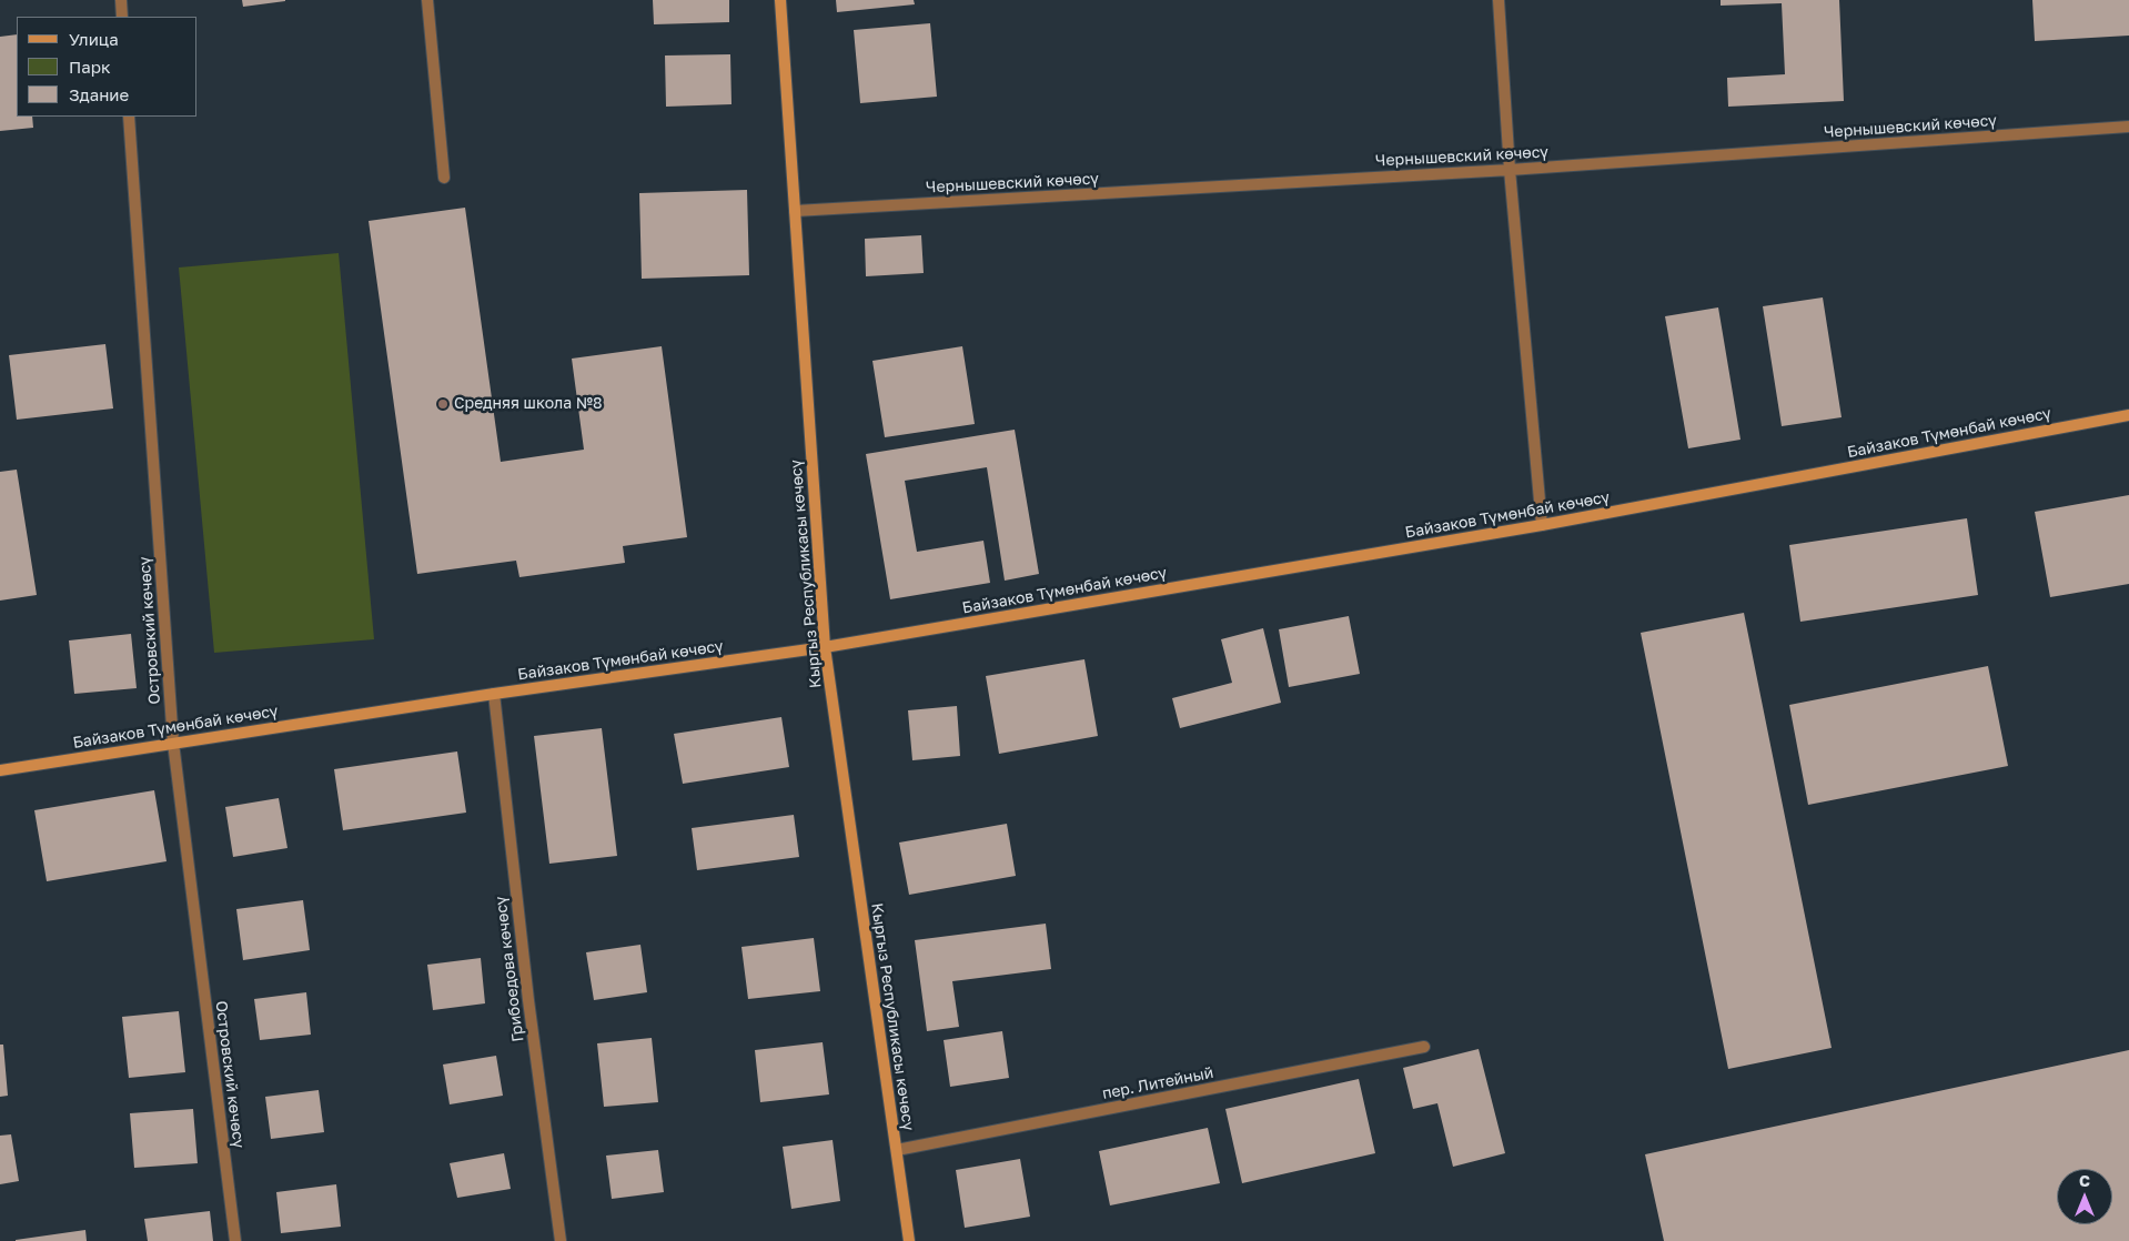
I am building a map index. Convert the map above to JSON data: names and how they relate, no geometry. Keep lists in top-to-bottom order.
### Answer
{
  "streets": {
    "main road": ["Байзаков Түмөнбай көчөсү", "Кыргыз Республикасы көчөсү"],
    "street": [
      "Чернышевский көчөсү",
      "Островский көчөсү",
      "Грибоедова көчөсү",
      "пер. Литейный"
    ]
  },
  "crossings": [
    ["Чернышевский көчөсү", "Кыргыз Республикасы көчөсү"],
    ["Байзаков Түмөнбай көчөсү", "Кыргыз Республикасы көчөсү"],
    ["Байзаков Түмөнбай көчөсү", "Островский көчөсү"],
    ["Байзаков Түмөнбай көчөсү", "Грибоедова көчөсү"],
    ["Кыргыз Республикасы көчөсү", "пер. Литейный"]
  ],
  "places": ["Средняя школа №8"],
  "legend": ["Улица", "Парк", "Здание"],
  "north": "top"
}
